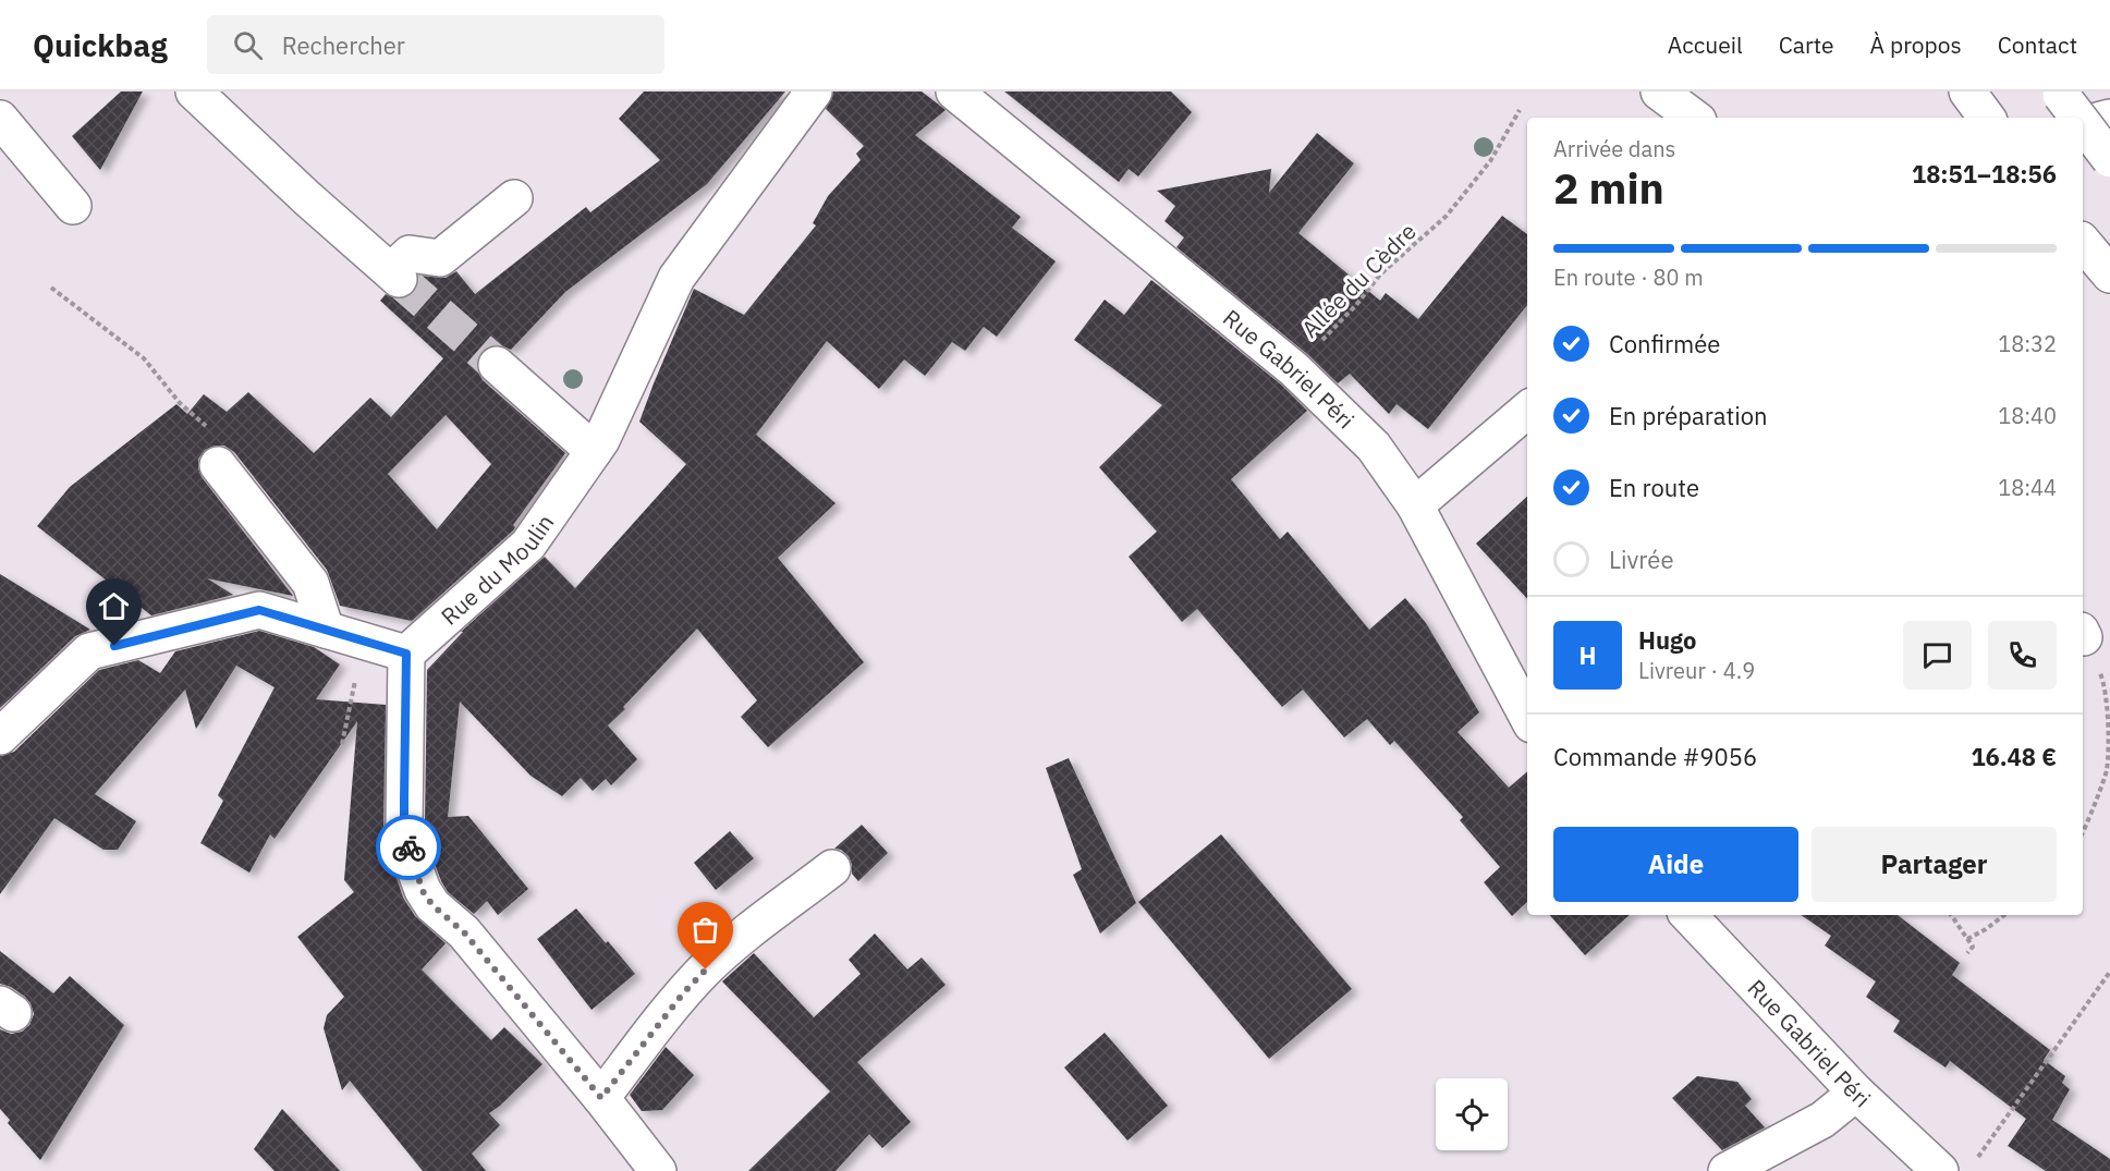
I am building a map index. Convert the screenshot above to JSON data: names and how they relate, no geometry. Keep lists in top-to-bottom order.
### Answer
{
  "streets": {
    "street": ["Rue Gabriel Péri", "Rue du Moulin"],
    "path": ["Allée du Cèdre"]
  },
  "crossings": [
    ["Allée du Cèdre", "Rue Gabriel Péri"]
  ],
  "page": {
    "header": "Quickbag",
    "search": "Rechercher",
    "nav": [
      "Accueil",
      "Carte",
      "À propos",
      "Contact"
    ],
    "heading": ["2 min", "Arrivée dans", "18:51–18:56"],
    "panel": [
      "Hugo",
      "Livreur · 4.9",
      "Commande #9056",
      "16.48 €"
    ],
    "bar": "En route · 80 m",
    "list": [
      ["Confirmée", "18:32"],
      ["En préparation", "18:40"],
      ["En route", "18:44"],
      "Livrée"
    ],
    "round": "H",
    "buttons": ["Aide", "Partager"]
  }
}
